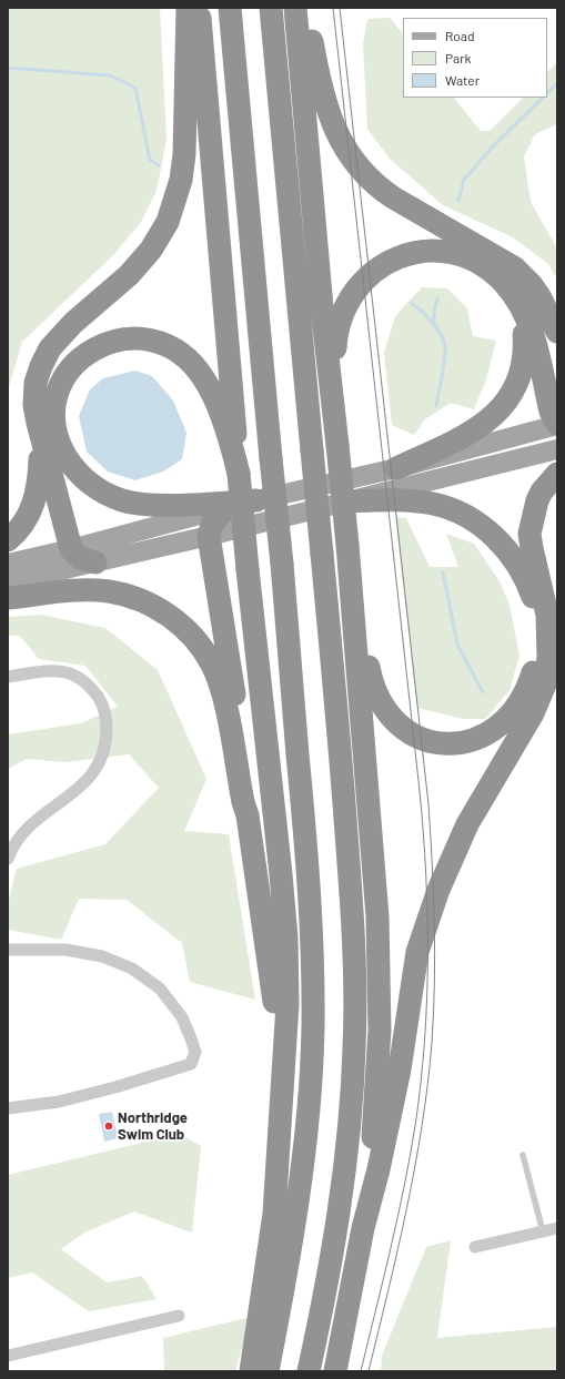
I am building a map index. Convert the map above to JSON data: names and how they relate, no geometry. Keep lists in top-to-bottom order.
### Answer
{
  "places": ["Northridge Swim Club"],
  "legend": ["Road", "Park", "Water"]
}
